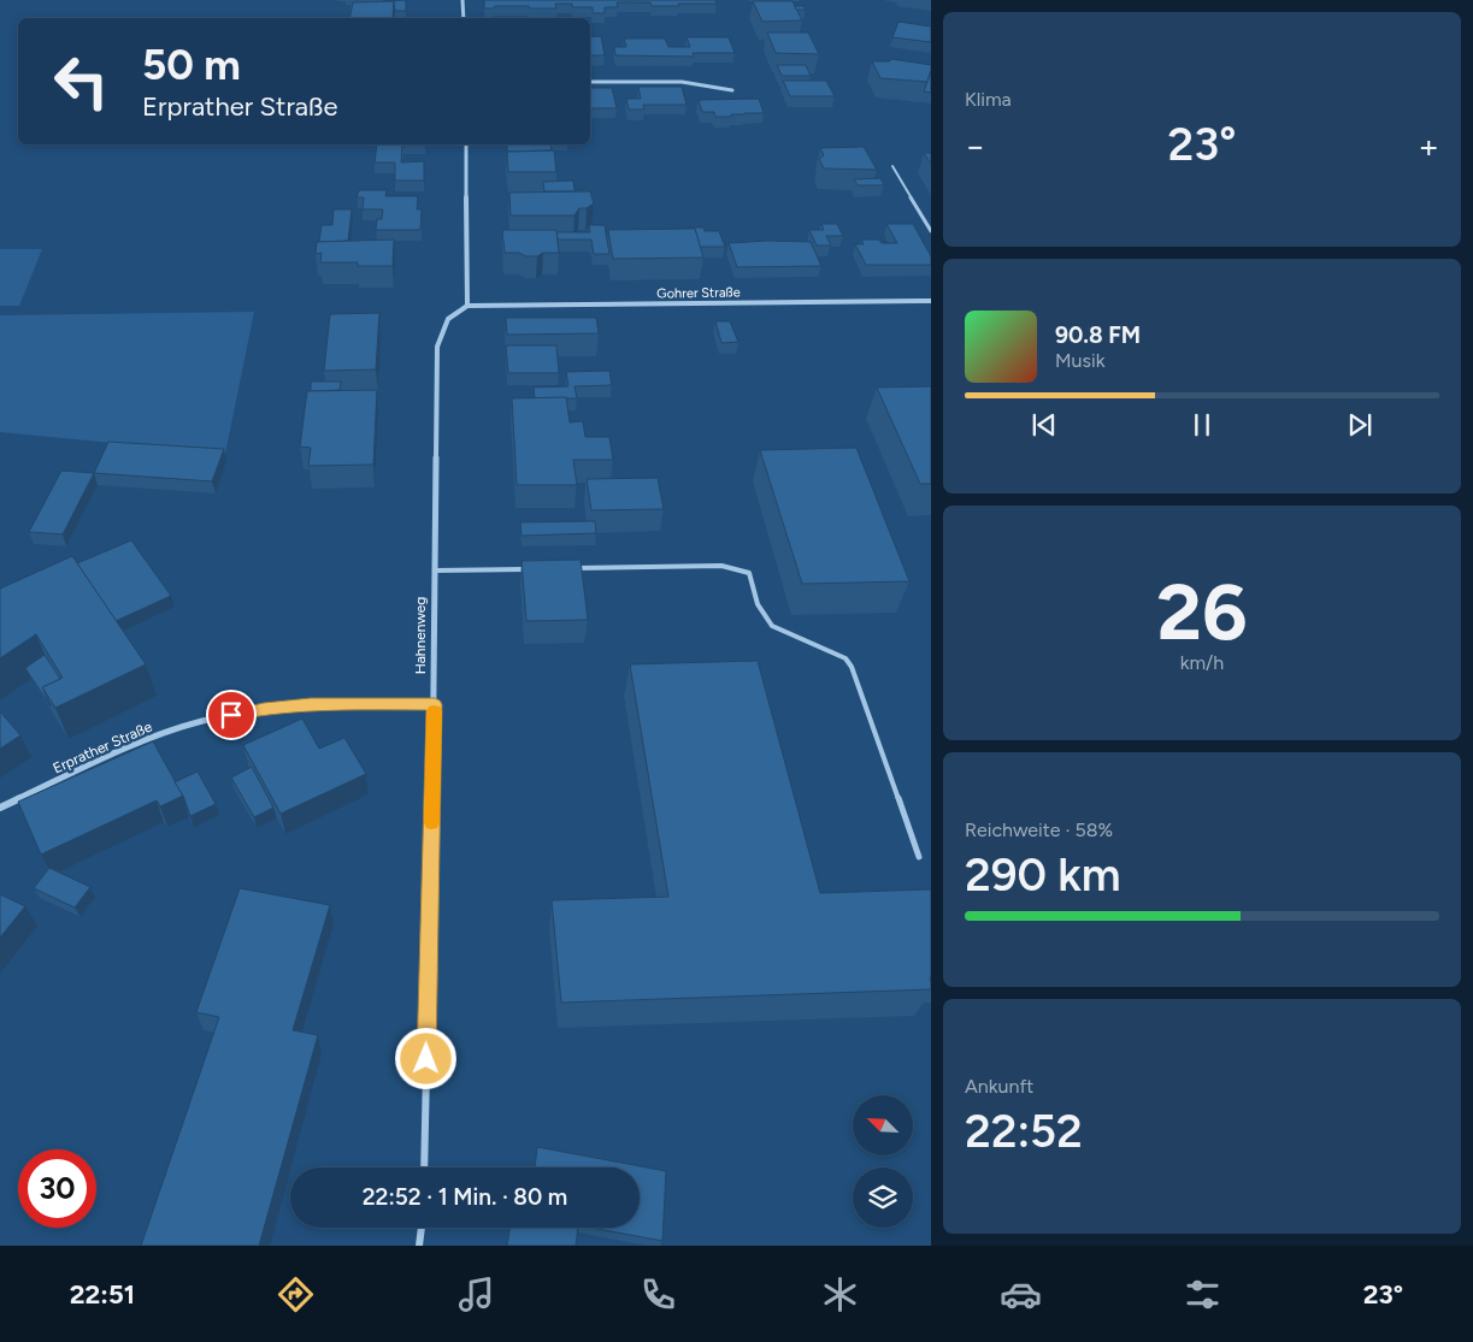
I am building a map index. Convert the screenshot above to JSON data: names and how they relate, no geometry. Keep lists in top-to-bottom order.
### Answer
{
  "streets": {
    "street": ["Gohrer Straße", "Hahnenweg", "Erprather Straße"]
  },
  "crossings": [
    ["Gohrer Straße", "Hahnenweg"],
    ["Hahnenweg", "Erprather Straße"]
  ],
  "north": "top left",
  "page": {
    "tile": [
      "Klima",
      ["26", "km/h"],
      ["Reichweite · 58%", "290 km"],
      ["Ankunft", "22:52"]
    ],
    "turn": ["50 m", "Erprather Straße"],
    "heat": ["−", "23°", "+"],
    "song": ["90.8 FM", "Musik"],
    "limit": "30",
    "trip": "22:52 · 1 Min. · 80 m",
    "tabs": ["22:51", "23°"]
  }
}
